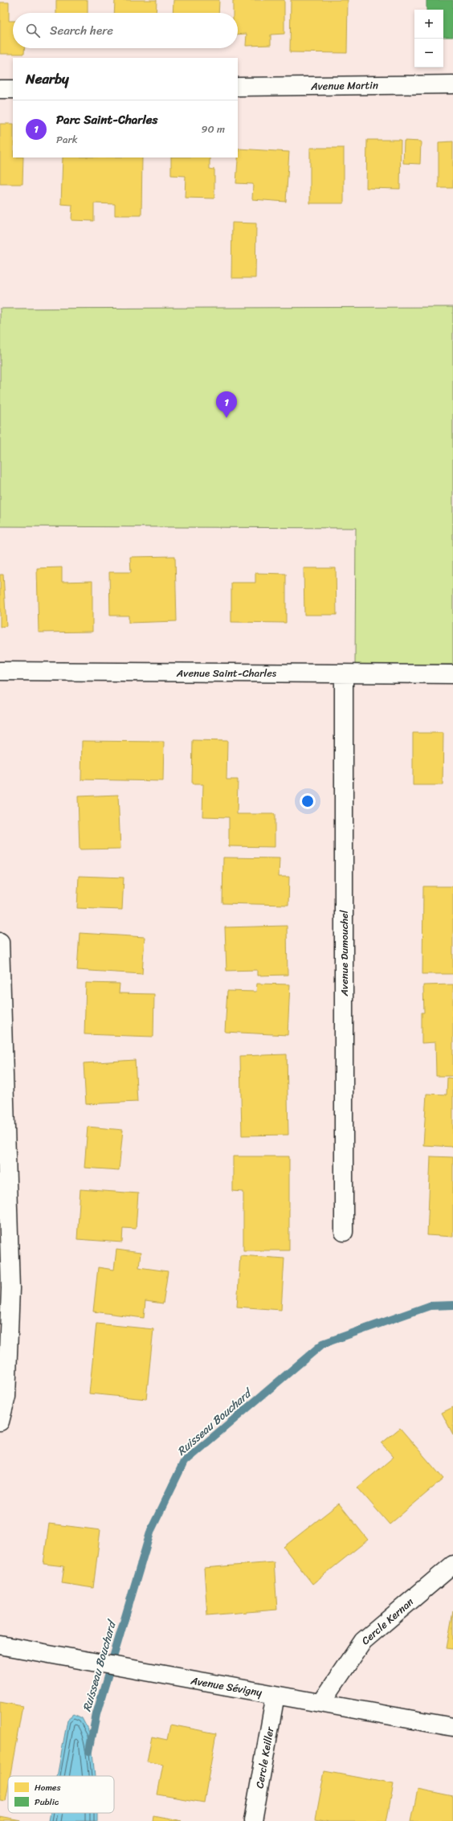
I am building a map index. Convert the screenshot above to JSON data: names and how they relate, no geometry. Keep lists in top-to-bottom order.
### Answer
{
  "streets": {
    "street": [
      "Avenue Martin",
      "Avenue Saint-Charles",
      "Avenue Dumouchel",
      "Cercle Kernan",
      "Avenue Sévigny",
      "Cercle Keiller"
    ]
  },
  "crossings": [
    ["Avenue Saint-Charles", "Avenue Dumouchel"],
    ["Cercle Kernan", "Avenue Sévigny"],
    ["Avenue Sévigny", "Cercle Keiller"]
  ],
  "water": ["Ruisseau Bouchard"],
  "legend": ["Homes", "Public"],
  "page": {
    "map_buttons": ["+", "−"],
    "search": "Search here",
    "heading": "Nearby",
    "list": [
      {
        "mark": "1",
        "name": "Parc Saint-Charles",
        "note": "Park",
        "value": "90 m"
      }
    ],
    "pins": "1"
  }
}
